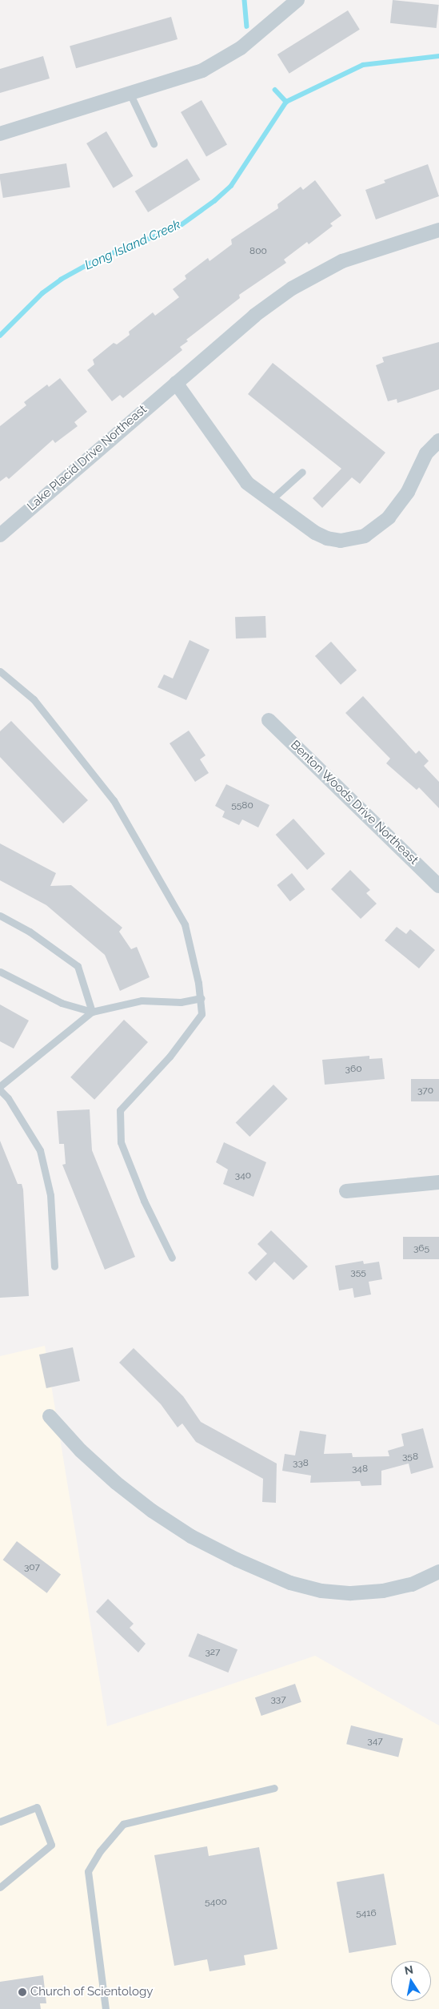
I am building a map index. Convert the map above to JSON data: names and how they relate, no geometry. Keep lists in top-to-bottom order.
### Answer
{
  "streets": {
    "street": ["Lake Placid Drive Northeast", "Benton Woods Drive Northeast"]
  },
  "water": ["Long Island Creek"],
  "places": ["Church of Scientology"],
  "house_numbers": [
    "800",
    "5580",
    "360",
    "370",
    "340",
    "365",
    "355",
    "358",
    "338",
    "348",
    "307",
    "327",
    "337",
    "347",
    "5400",
    "5416"
  ],
  "north": "top"
}
